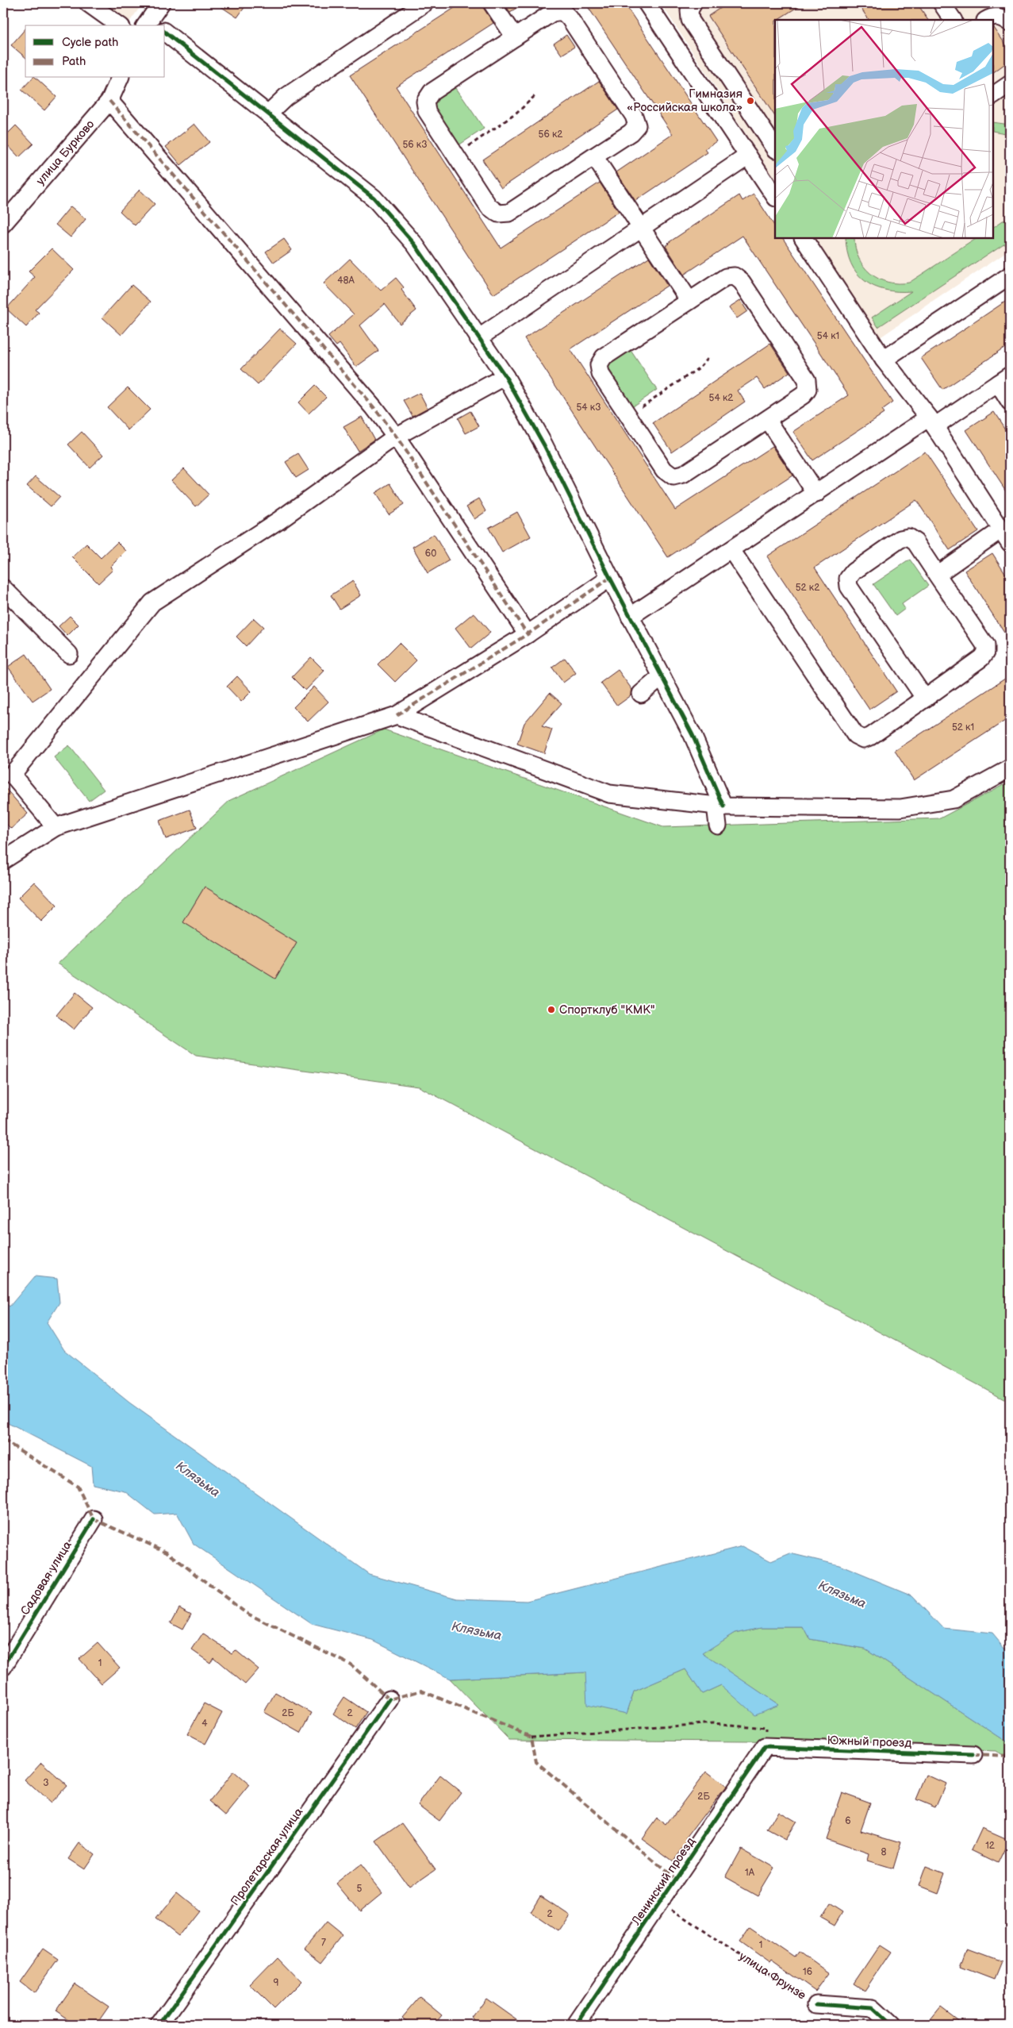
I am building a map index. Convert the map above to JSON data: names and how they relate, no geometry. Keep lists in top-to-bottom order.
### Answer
{
  "streets": {
    "street": [
      "улица Бурково",
      "Садовая улица",
      "Южный проезд",
      "Пролетарская улица",
      "Ленинский проезд",
      "улица Фрунзе"
    ]
  },
  "crossings": [
    ["Южный проезд", "Ленинский проезд"],
    ["Ленинский проезд", "улица Фрунзе"]
  ],
  "water": ["Клязьма"],
  "places": ["Гимназия «Российская школа»", "Спортклуб \"КМК\""],
  "house_numbers": [
    "56 к2",
    "56 к3",
    "48А",
    "54 к1",
    "54 к2",
    "54 к3",
    "60",
    "52 к2",
    "52 к1",
    "1",
    "2Б",
    "2",
    "4",
    "3",
    "2Б",
    "6",
    "12",
    "8",
    "1А",
    "5",
    "2",
    "7",
    "1",
    "16",
    "9"
  ],
  "legend": ["Cycle path", "Path"]
}
